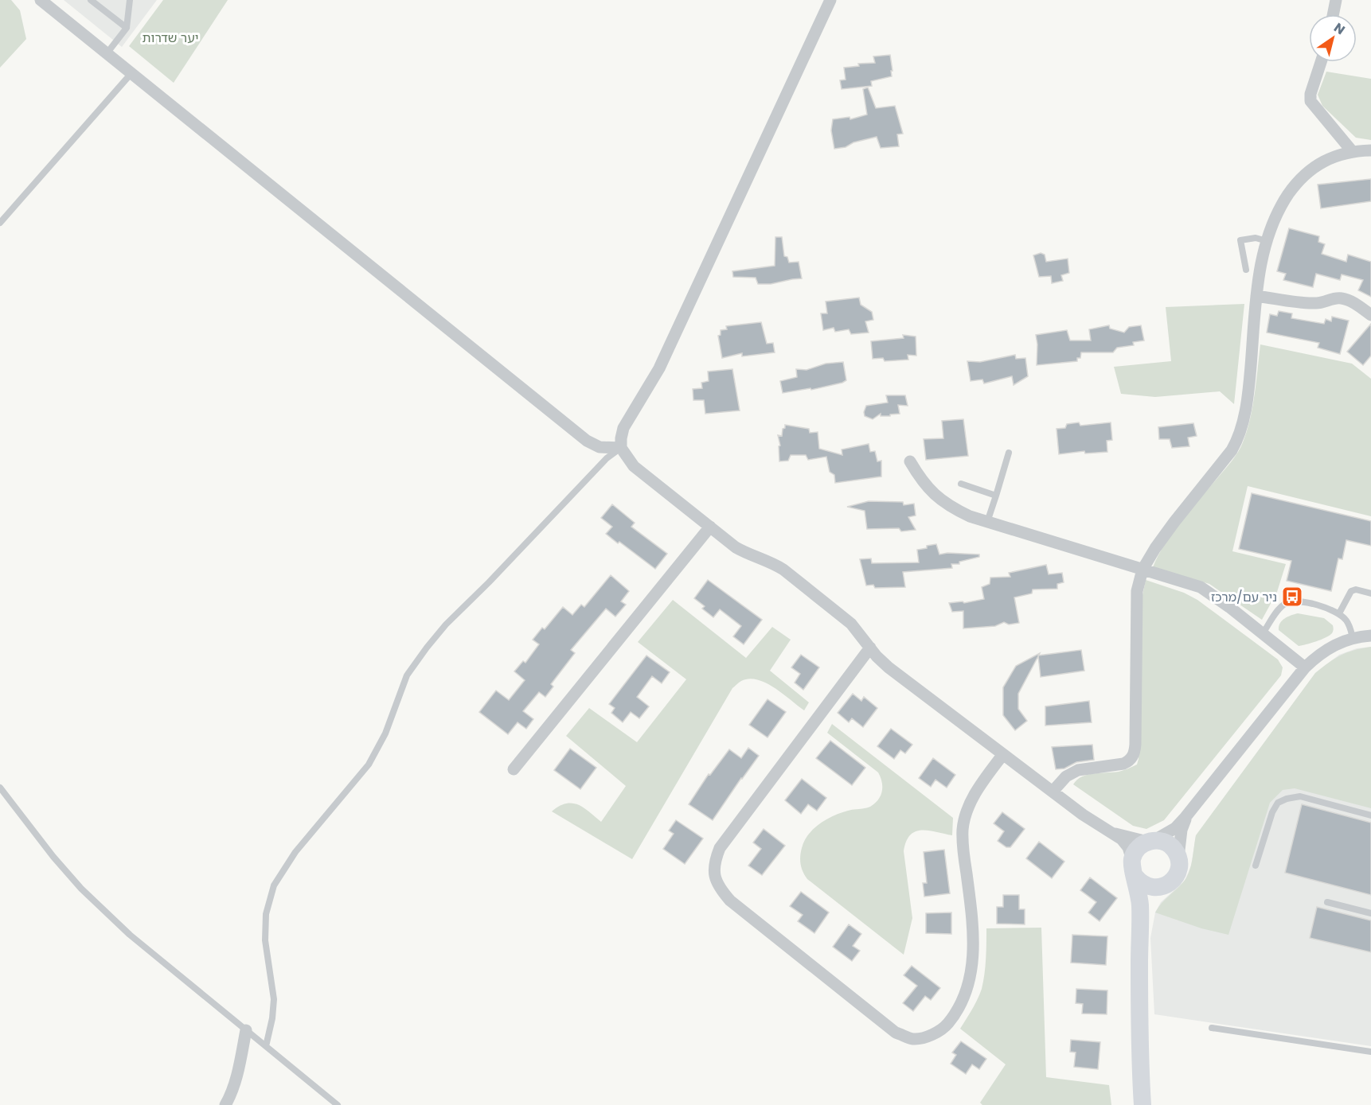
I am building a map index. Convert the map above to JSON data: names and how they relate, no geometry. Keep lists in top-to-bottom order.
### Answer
{
  "parks": ["יער שדרות"],
  "places": {
    "bus stop": ["ניר עם/מרכז"]
  },
  "north": "top right"
}
